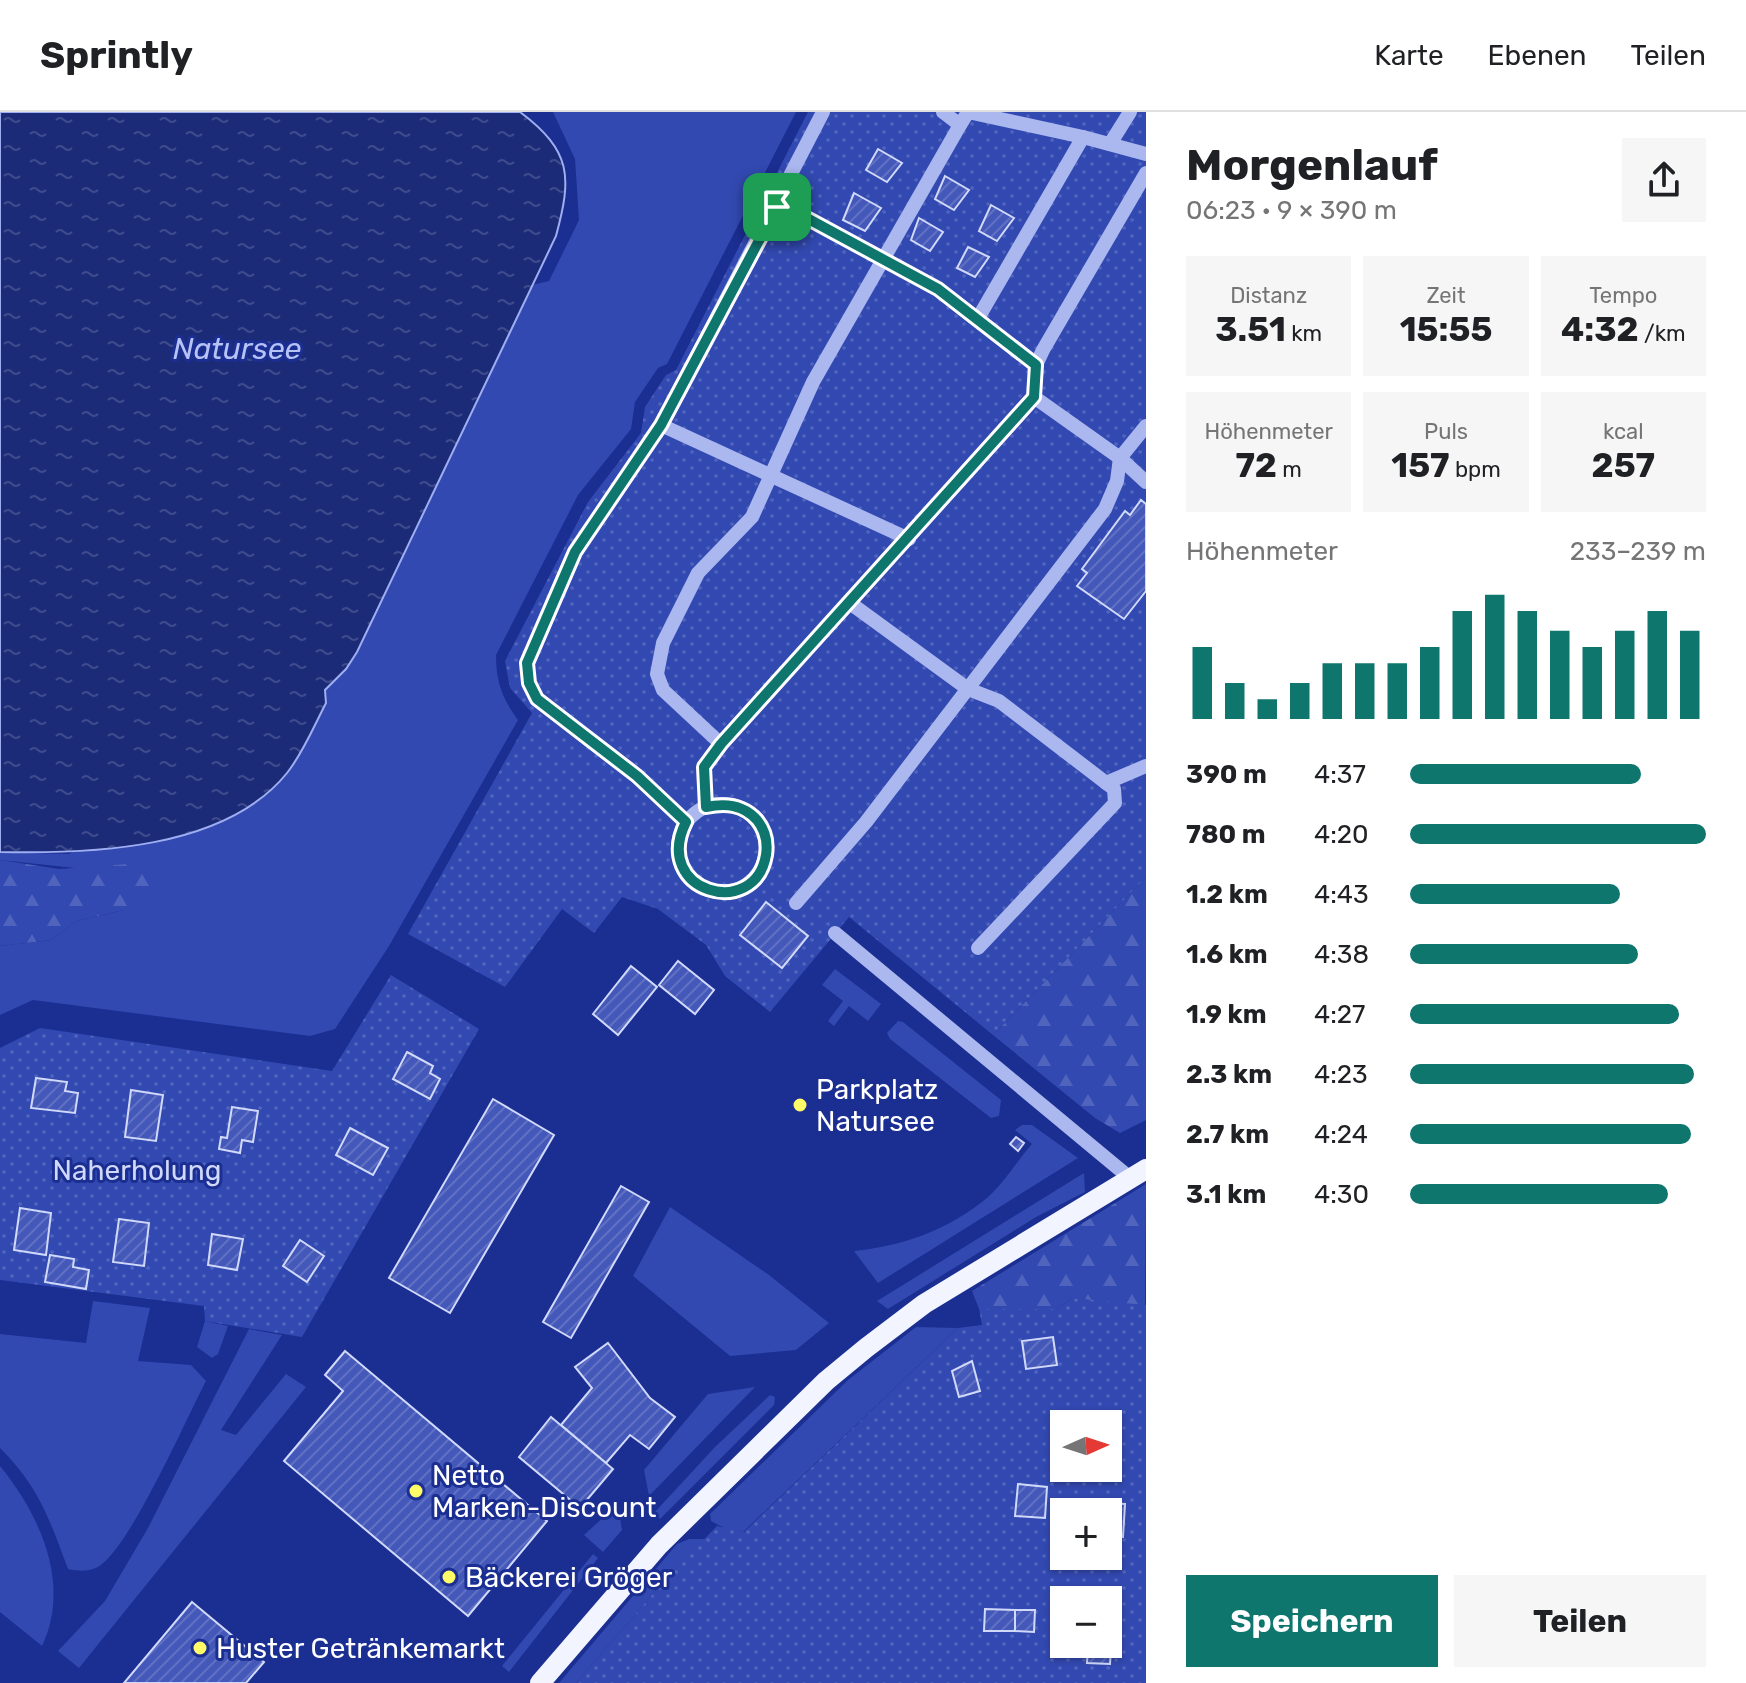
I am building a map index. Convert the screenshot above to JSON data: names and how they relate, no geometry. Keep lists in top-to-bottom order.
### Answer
{
  "water": ["Natursee"],
  "parks": ["Naherholung"],
  "places": [
    "Parkplatz Natursee",
    "Netto Marken-Discount",
    "Bäckerei Gröger",
    "Huster Getränkemarkt"
  ],
  "north": "right",
  "page": {
    "header": "Sprintly",
    "nav": ["Karte", "Ebenen", "Teilen"],
    "heading": ["Morgenlauf", "06:23 · 9 × 390 m"],
    "stats": [
      ["Distanz", "3.51 km"],
      ["Zeit", "15:55"],
      ["Tempo", "4:32 /km"],
      ["Höhenmeter", "72 m"],
      ["Puls", "157 bpm"],
      ["kcal", "257"]
    ],
    "chart": ["Höhenmeter", "233–239 m"],
    "list": [
      {
        "name": "390 m",
        "note": "4:37"
      },
      {
        "name": "780 m",
        "note": "4:20"
      },
      {
        "name": "1.2 km",
        "note": "4:43"
      },
      {
        "name": "1.6 km",
        "note": "4:38"
      },
      {
        "name": "1.9 km",
        "note": "4:27"
      },
      {
        "name": "2.3 km",
        "note": "4:23"
      },
      {
        "name": "2.7 km",
        "note": "4:24"
      },
      {
        "name": "3.1 km",
        "note": "4:30"
      }
    ],
    "map_buttons": ["+", "−"],
    "buttons": ["Speichern", "Teilen"]
  }
}
